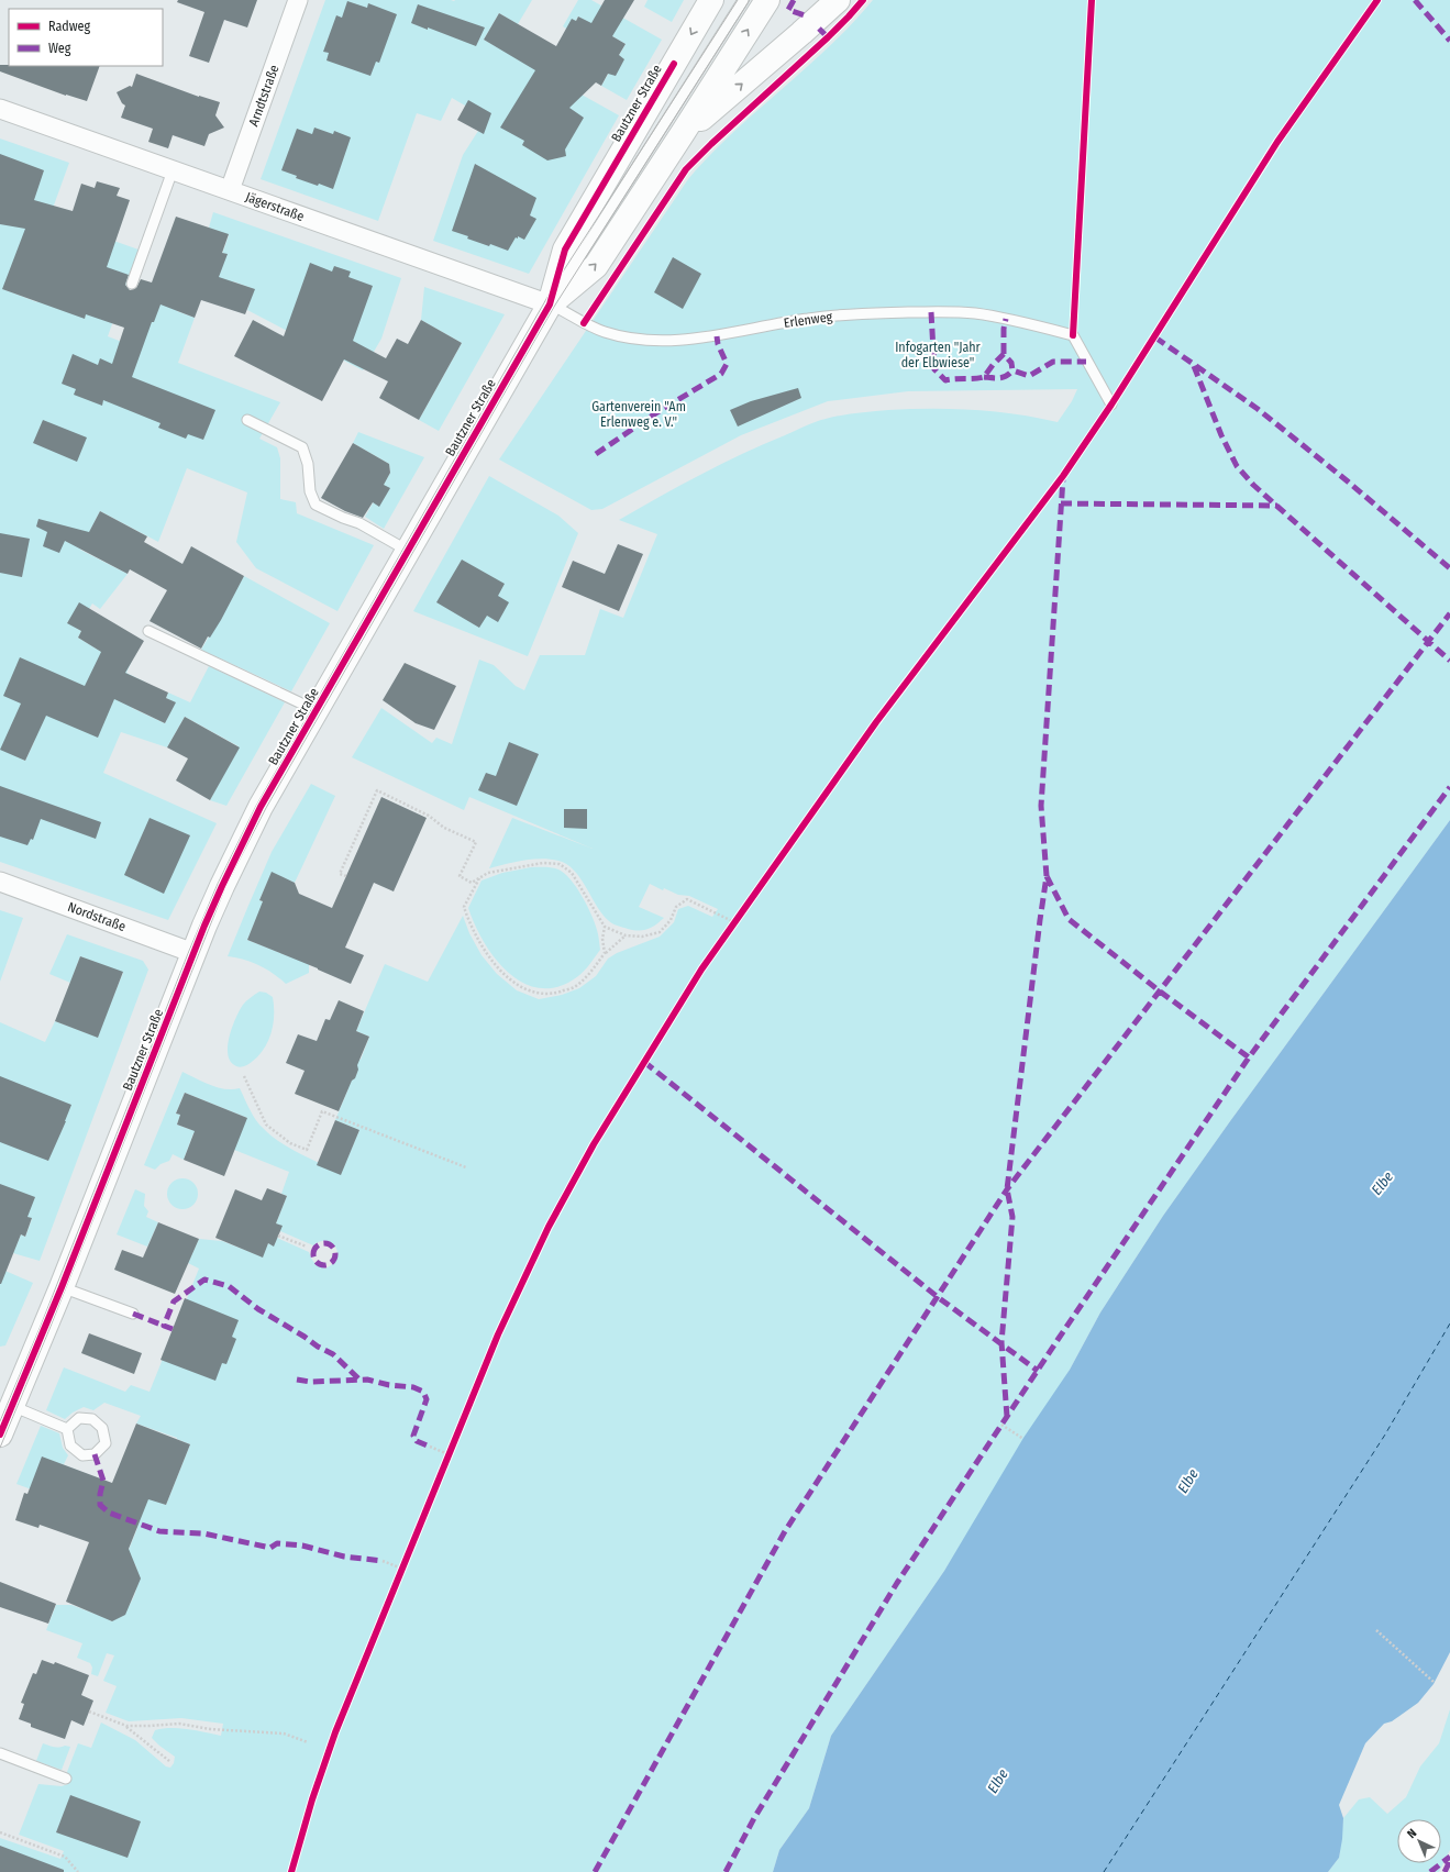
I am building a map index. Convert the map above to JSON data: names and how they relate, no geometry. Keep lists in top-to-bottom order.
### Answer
{
  "streets": {
    "main road": ["Bautzner Straße"],
    "street": ["Arndtstraße", "Jägerstraße", "Nordstraße"],
    "lane": ["Erlenweg"]
  },
  "crossings": [
    ["Arndtstraße", "Jägerstraße"],
    ["Bautzner Straße", "Jägerstraße"],
    ["Bautzner Straße", "Erlenweg"],
    ["Bautzner Straße", "Nordstraße"],
    ["Jägerstraße", "Erlenweg"]
  ],
  "water": ["Elbe"],
  "parks": ["Infogarten \"Jahr der Elbwiese\"", "Gartenverein \"Am Erlenweg e. V.\""],
  "legend": ["Radweg", "Weg"],
  "north": "top left"
}
